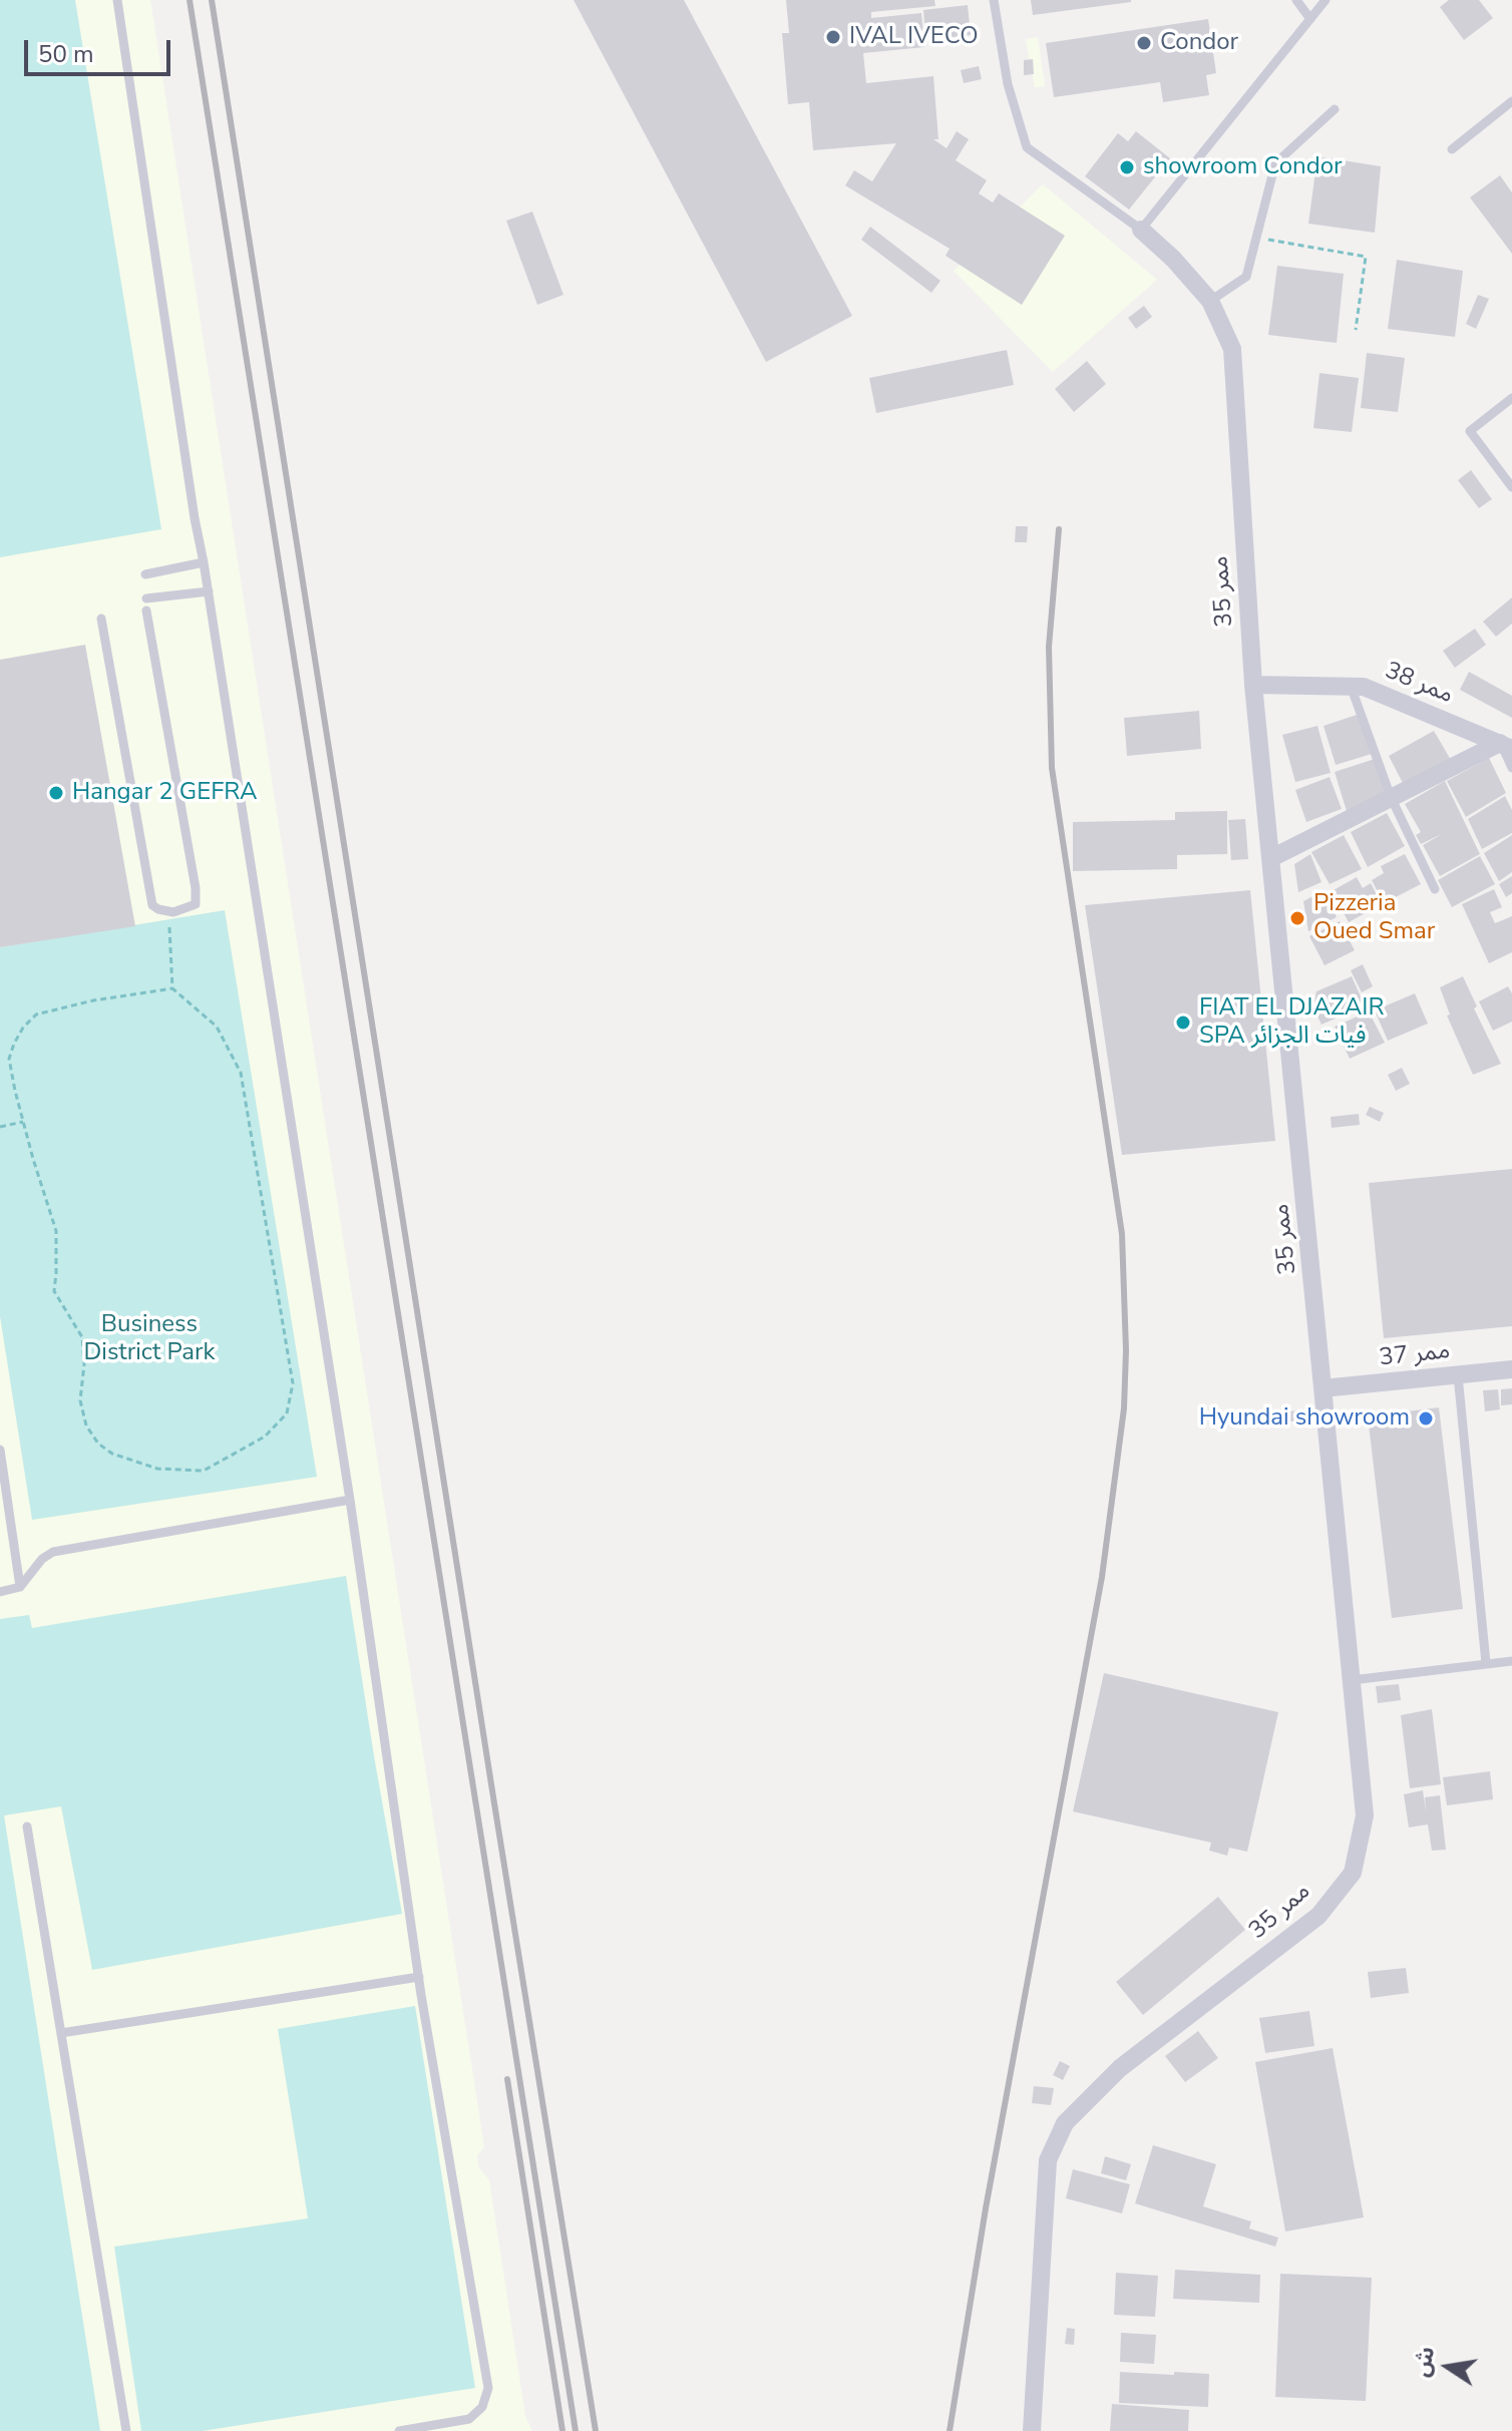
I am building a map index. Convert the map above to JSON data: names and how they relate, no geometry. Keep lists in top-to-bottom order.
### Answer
{
  "streets": {
    "street": ["ممر 35", "ممر 38", "ممر 37"]
  },
  "crossings": [
    ["ممر 35", "ممر 38"],
    ["ممر 35", "ممر 37"]
  ],
  "parks": ["Business District Park"],
  "places": [
    "IVAL IVECO",
    "Condor",
    "showroom Condor",
    "Hangar 2 GEFRA",
    "Pizzeria Oued Smar",
    "FIAT EL DJAZAIR SPA فيات الجزائر",
    "Hyundai showroom"
  ],
  "scale_bar": "50 m",
  "north": "left"
}
